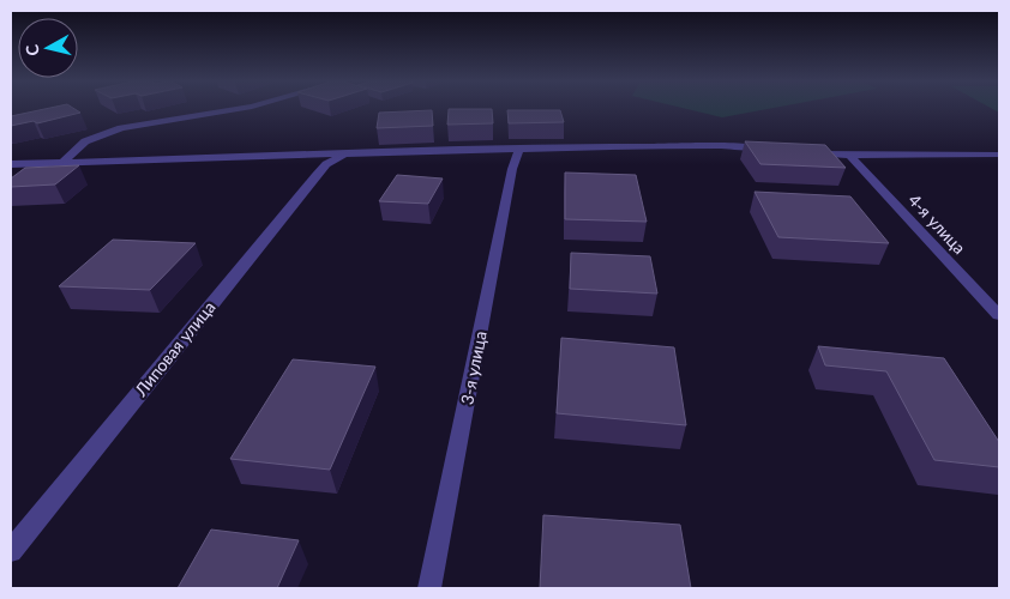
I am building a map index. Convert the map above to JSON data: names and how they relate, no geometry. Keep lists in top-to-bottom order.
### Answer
{
  "streets": {
    "street": ["4-я улица", "Липовая улица", "3-я улица"]
  },
  "north": "left"
}
